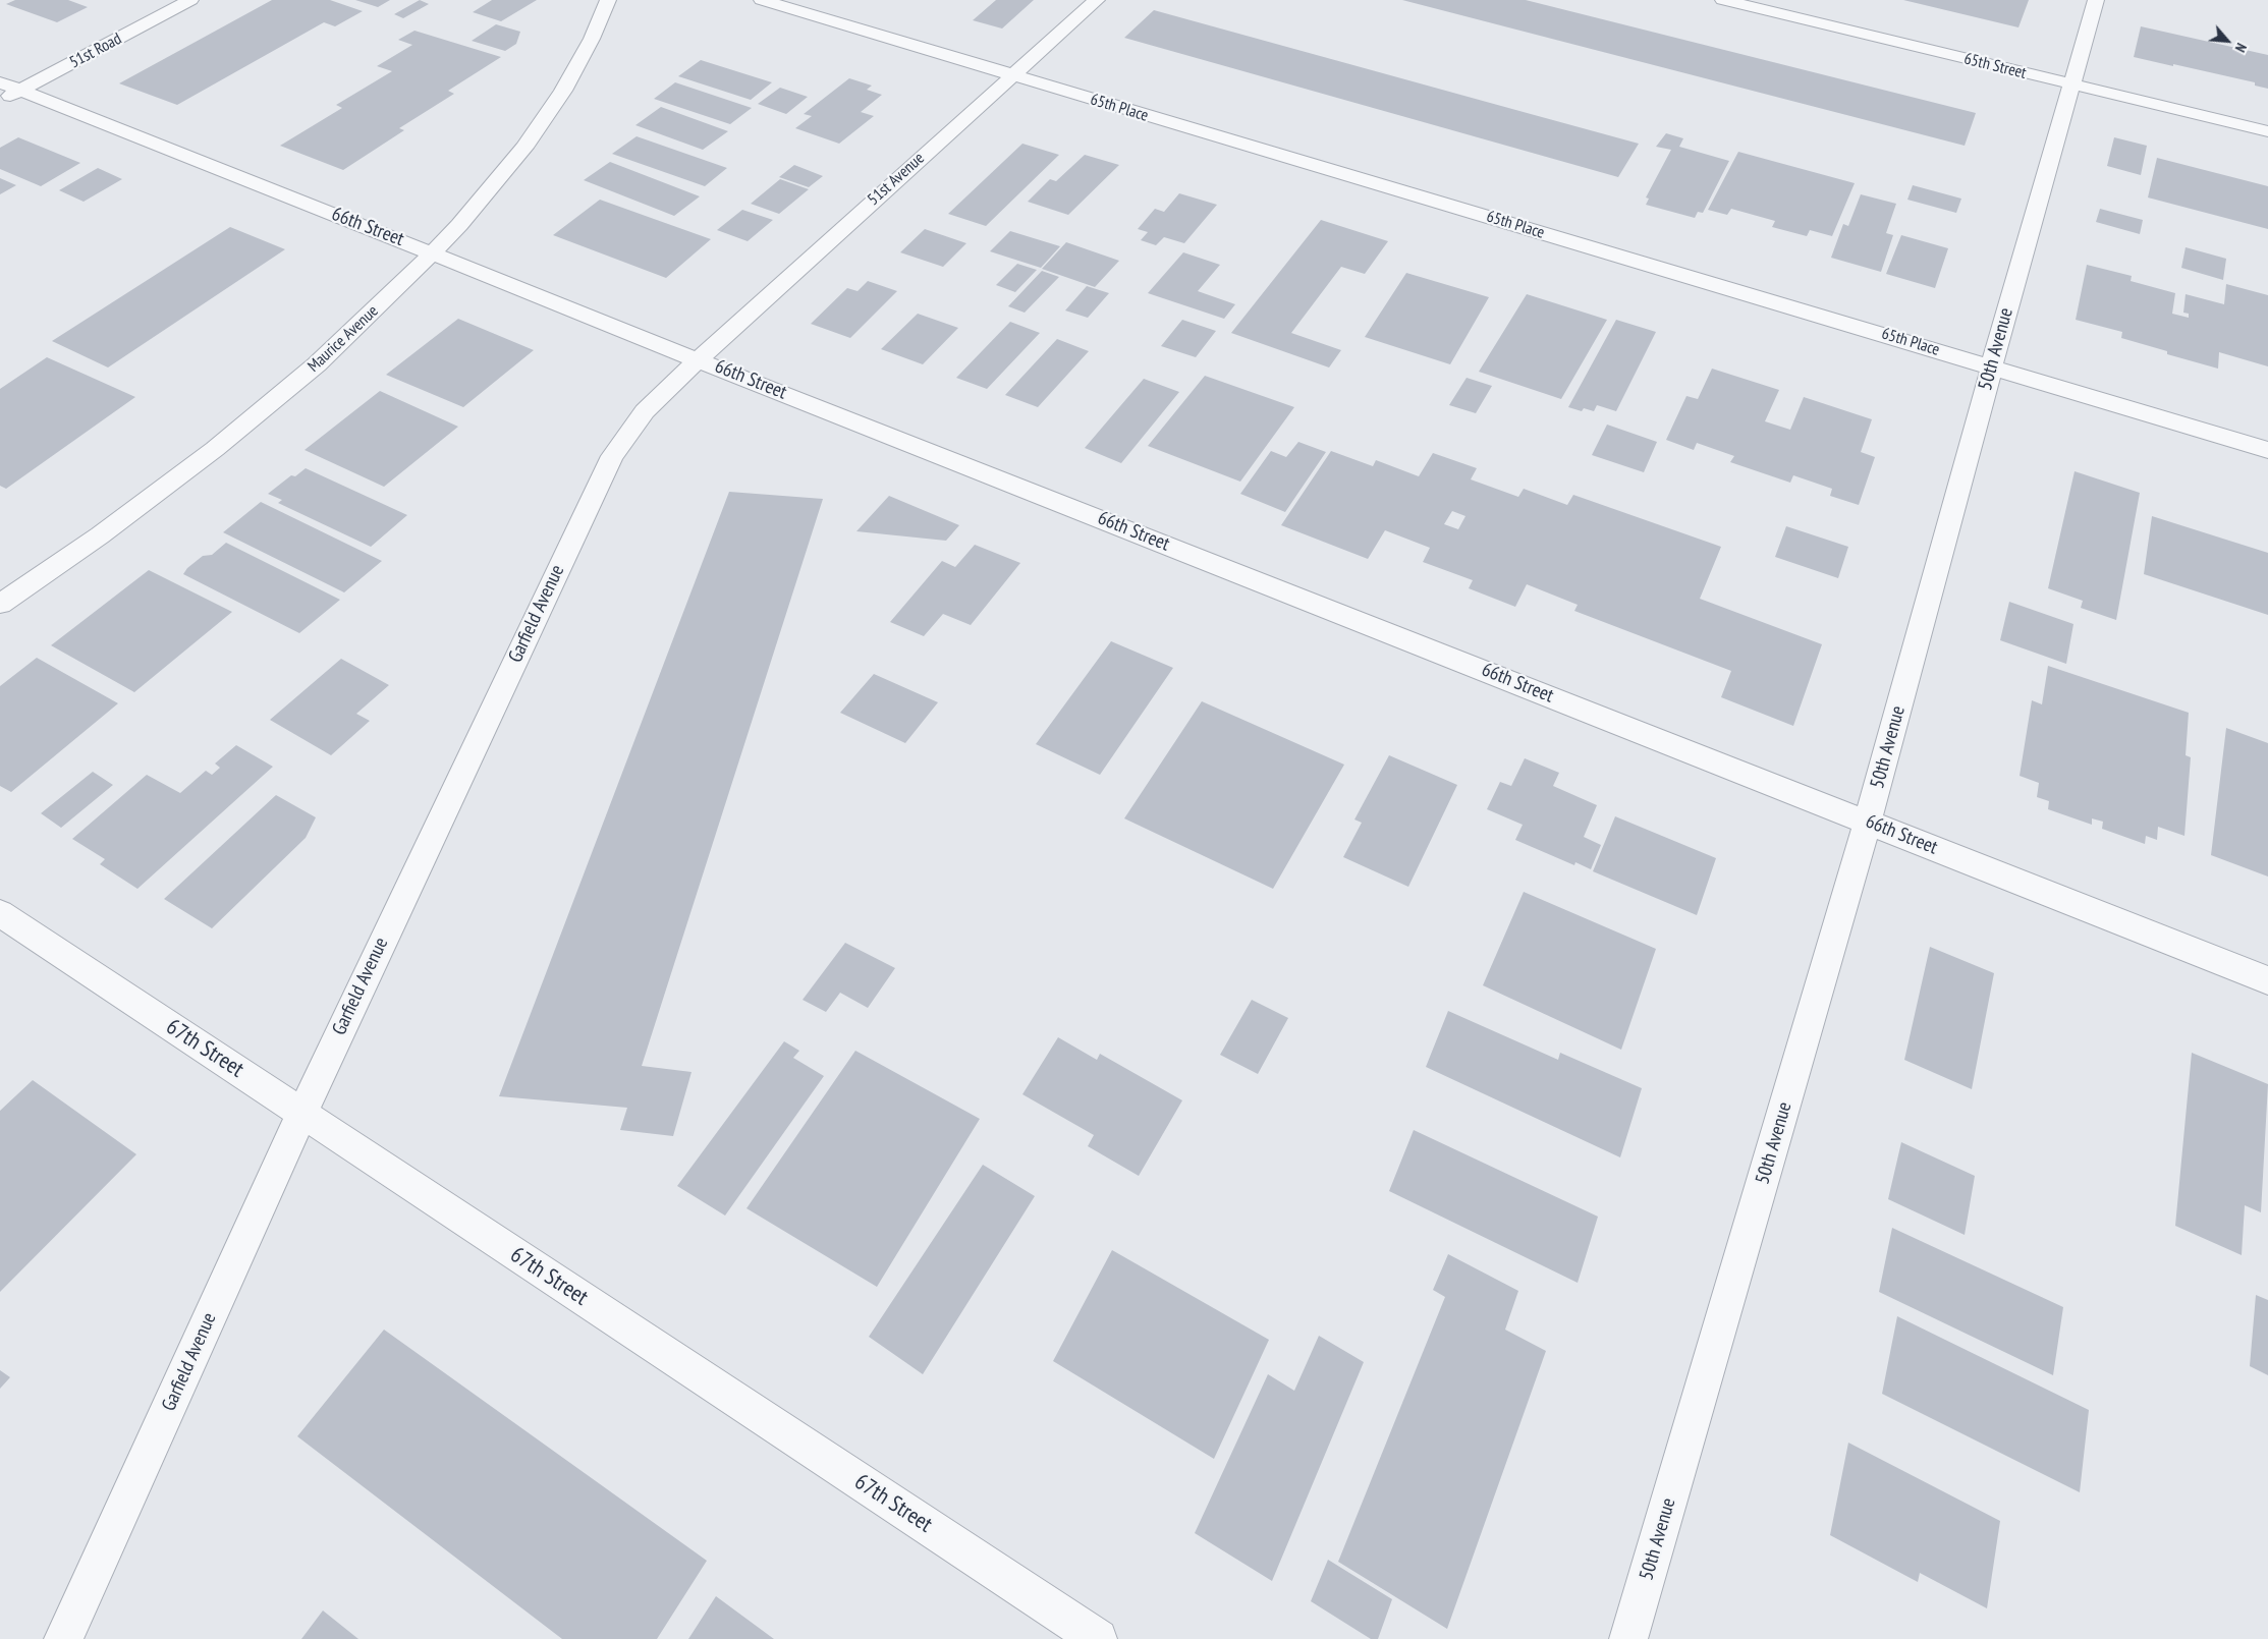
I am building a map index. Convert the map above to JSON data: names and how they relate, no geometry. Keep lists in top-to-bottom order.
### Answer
{
  "streets": {
    "street": [
      "51st Road",
      "65th Street",
      "65th Place",
      "51st Avenue",
      "66th Street",
      "Maurice Avenue",
      "50th Avenue",
      "Garfield Avenue",
      "67th Street"
    ]
  },
  "crossings": [
    ["51st Road", "66th Street"],
    ["65th Street", "50th Avenue"],
    ["65th Place", "51st Avenue"],
    ["65th Place", "50th Avenue"],
    ["51st Avenue", "66th Street"],
    ["51st Avenue", "Garfield Avenue"],
    ["66th Street", "Maurice Avenue"],
    ["66th Street", "50th Avenue"],
    ["66th Street", "Garfield Avenue"],
    ["Garfield Avenue", "67th Street"]
  ],
  "north": "bottom right"
}
